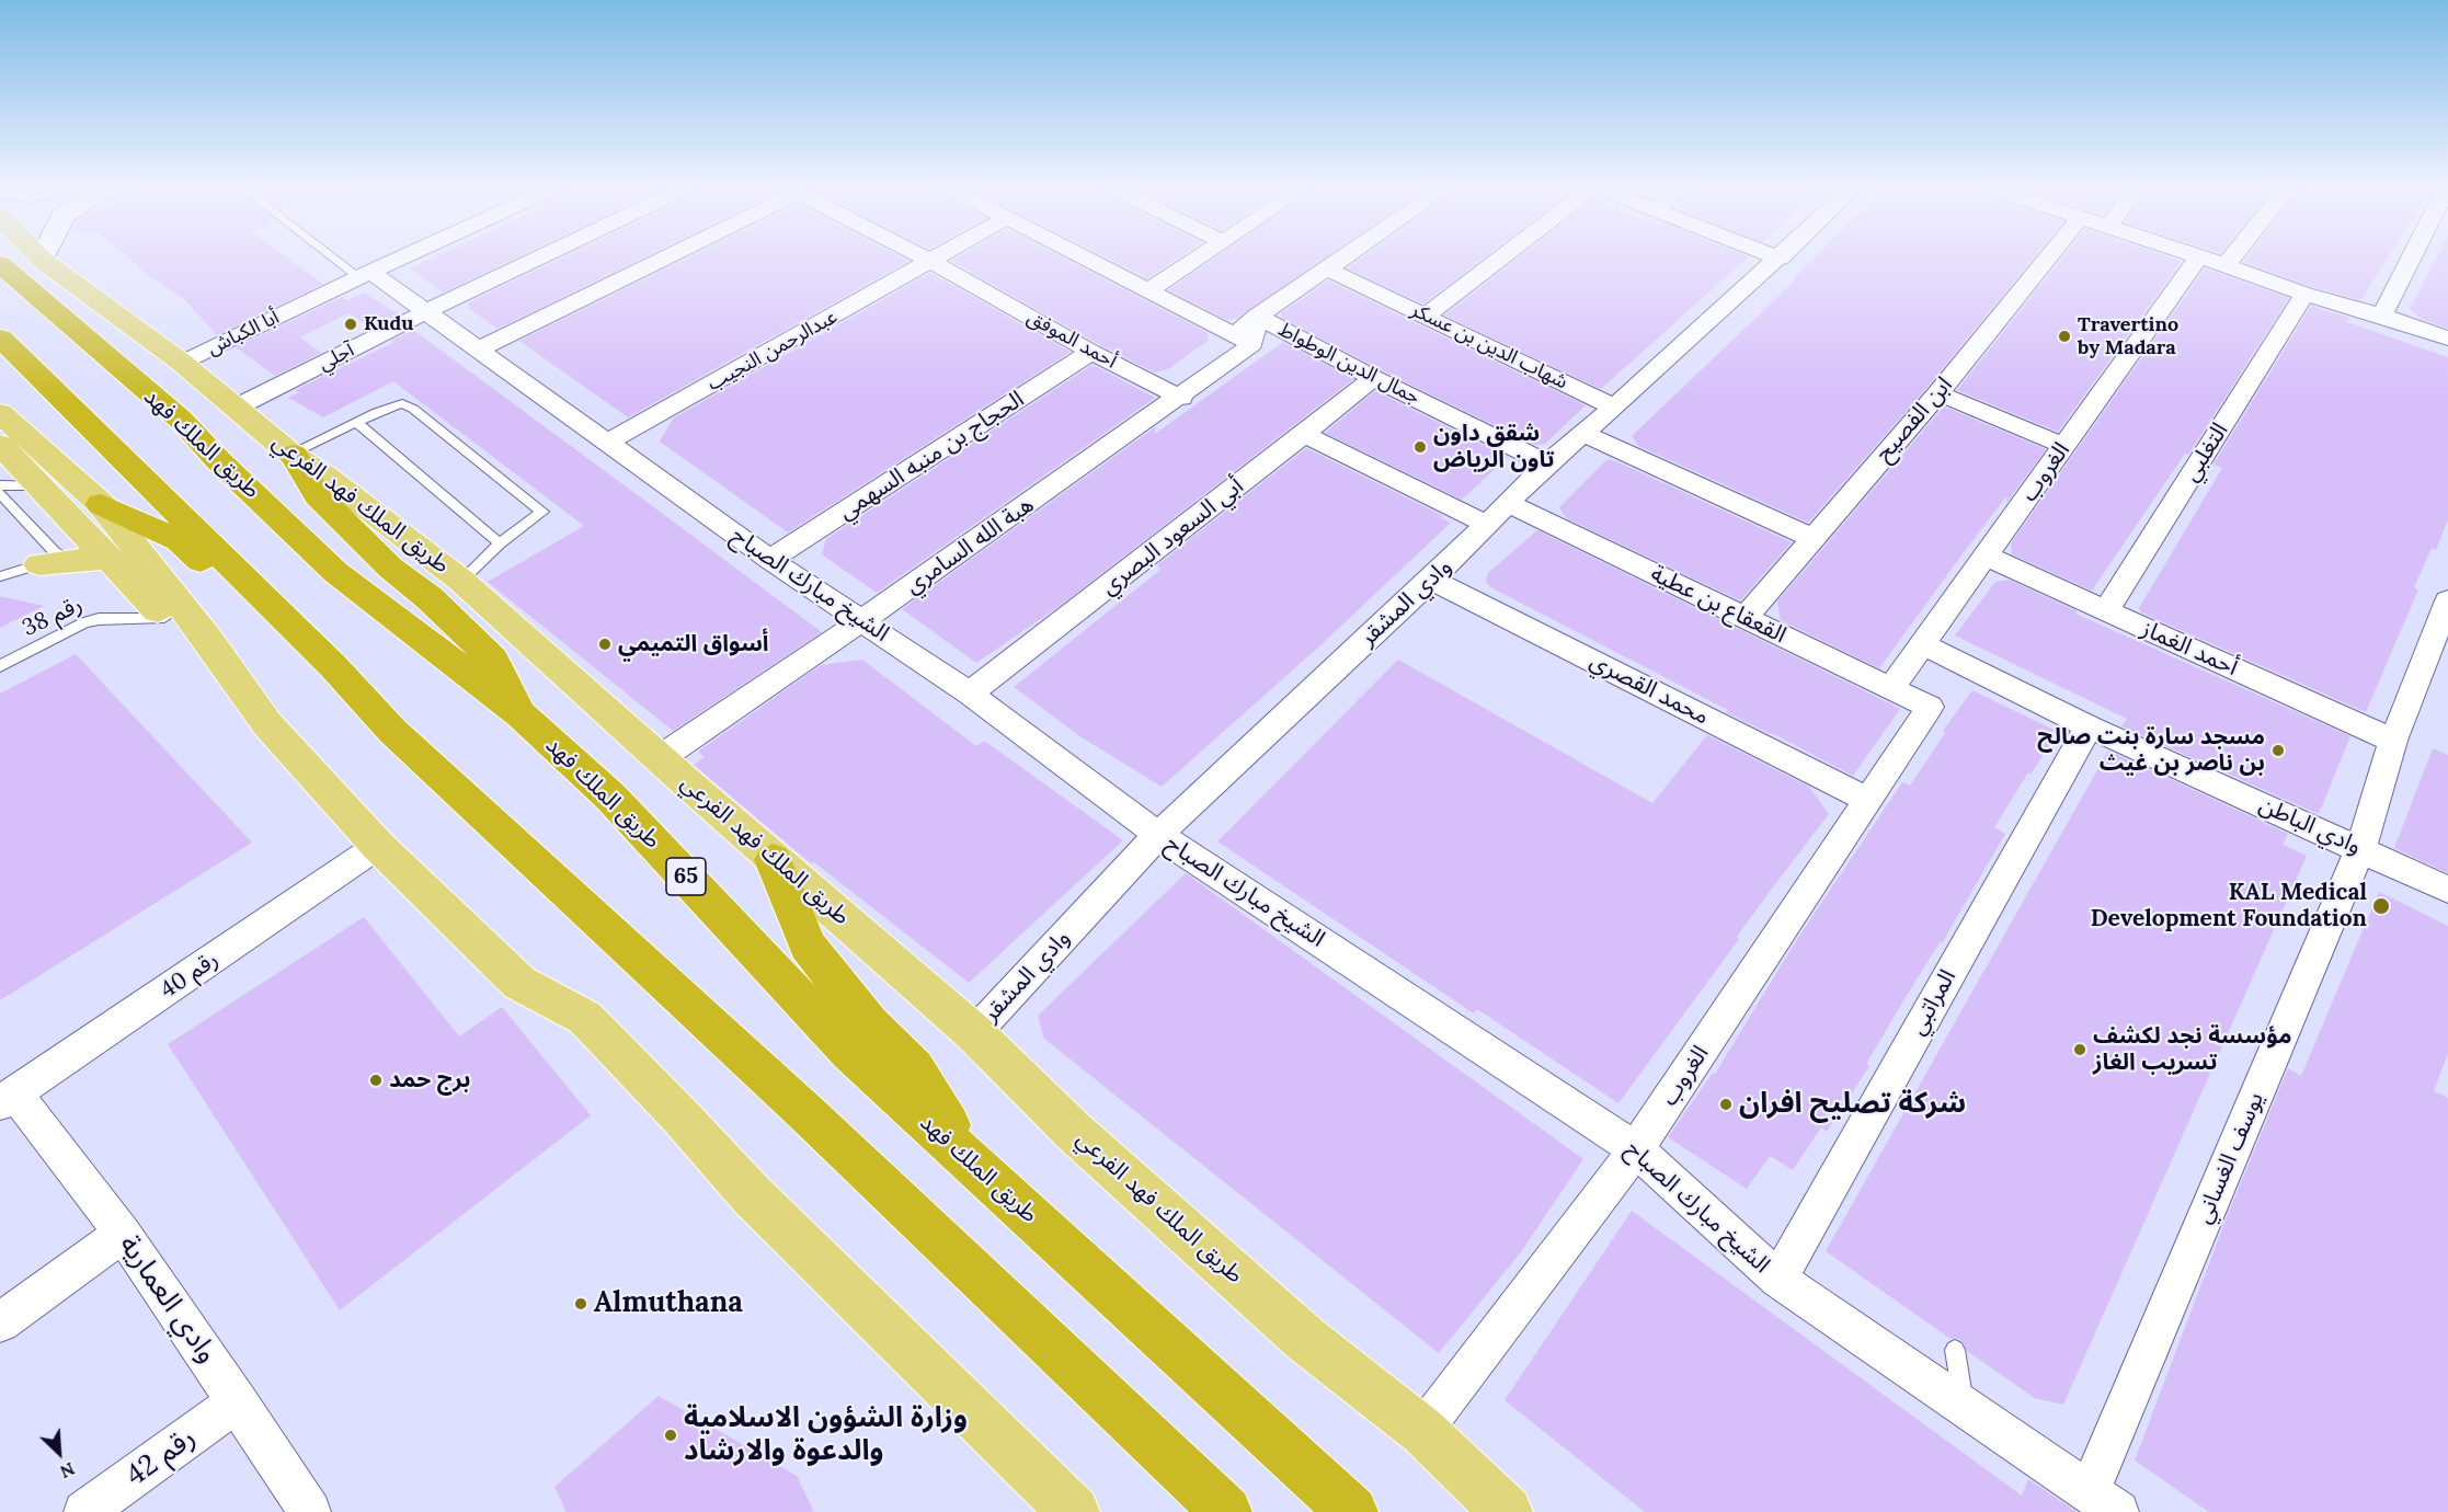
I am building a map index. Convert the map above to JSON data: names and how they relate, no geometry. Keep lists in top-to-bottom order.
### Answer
{
  "streets": {
    "highway": ["طريق الملك فهد", "65"],
    "main road": ["طريق الملك فهد الفرعي"],
    "street": [
      "أبا الكباش",
      "أحمد الموفق",
      "شهاب الدين بن عسكر",
      "عبدالرحمن النجيب",
      "آجلي",
      "جمال الدين الوطواط",
      "ابن الفصيح",
      "التغلبي",
      "الحجاج بن منبه السهمي",
      "الغروب",
      "أبي السعود البصري",
      "هبة الله السامري",
      "الشيخ مبارك الصباح",
      "وادي المشقر",
      "القعقاع بن عطية",
      "أحمد الغماز",
      "محمد القصري",
      "وادي الباطن",
      "رقم 40",
      "المراتبي",
      "يوسف الغساني",
      "وادي العمارية",
      "رقم 42"
    ],
    "lane": ["رقم 38"]
  },
  "crossings": [
    ["أبا الكباش", "طريق الملك فهد الفرعي"],
    ["أبا الكباش", "الشيخ مبارك الصباح"],
    ["أحمد الموفق", "عبدالرحمن النجيب"],
    ["أحمد الموفق", "الحجاج بن منبه السهمي"],
    ["أحمد الموفق", "هبة الله السامري"],
    ["شهاب الدين بن عسكر", "وادي المشقر"],
    ["عبدالرحمن النجيب", "الشيخ مبارك الصباح"],
    ["آجلي", "طريق الملك فهد الفرعي"],
    ["آجلي", "الشيخ مبارك الصباح"],
    ["جمال الدين الوطواط", "أبي السعود البصري"],
    ["جمال الدين الوطواط", "وادي المشقر"],
    ["ابن الفصيح", "القعقاع بن عطية"],
    ["التغلبي", "أحمد الغماز"],
    ["الحجاج بن منبه السهمي", "الشيخ مبارك الصباح"],
    ["الغروب", "طريق الملك فهد الفرعي"],
    ["الغروب", "الشيخ مبارك الصباح"],
    ["الغروب", "القعقاع بن عطية"],
    ["الغروب", "أحمد الغماز"],
    ["الغروب", "محمد القصري"],
    ["الغروب", "وادي الباطن"],
    ["طريق الملك فهد الفرعي", "هبة الله السامري"],
    ["طريق الملك فهد الفرعي", "وادي المشقر"],
    ["أبي السعود البصري", "الشيخ مبارك الصباح"],
    ["هبة الله السامري", "الشيخ مبارك الصباح"],
    ["الشيخ مبارك الصباح", "وادي المشقر"],
    ["الشيخ مبارك الصباح", "المراتبي"],
    ["الشيخ مبارك الصباح", "يوسف الغساني"],
    ["وادي المشقر", "القعقاع بن عطية"],
    ["وادي المشقر", "محمد القصري"],
    ["أحمد الغماز", "يوسف الغساني"],
    ["وادي الباطن", "المراتبي"],
    ["وادي الباطن", "يوسف الغساني"],
    ["رقم 40", "وادي العمارية"],
    ["وادي العمارية", "رقم 42"]
  ],
  "places": [
    "Kudu",
    "Travertino by Madara",
    "شقق داون تاون الرياض",
    "أسواق التميمي",
    "مسجد سارة بنت صالح بن ناصر بن غيث",
    "KAL Medical Development Foundation",
    "مؤسسة نجد لكشف تسريب الغاز",
    "برج حمد",
    "شركة تصليح افران",
    "Almuthana",
    "وزارة الشؤون الاسلامية والدعوة والارشاد"
  ],
  "north": "bottom right"
}
